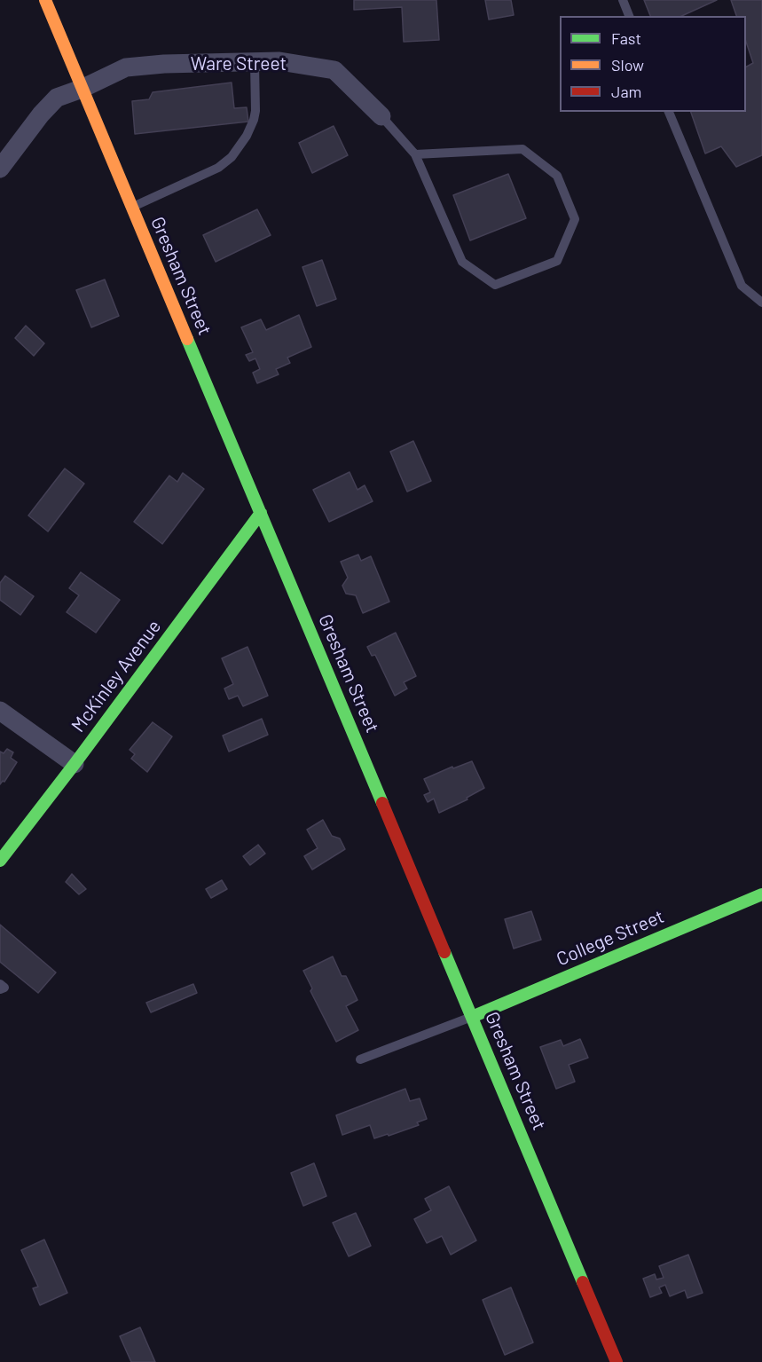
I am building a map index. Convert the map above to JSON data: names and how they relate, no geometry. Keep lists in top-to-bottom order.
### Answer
{
  "streets": {
    "street": [
      "Ware Street",
      "Gresham Street",
      "McKinley Avenue",
      "College Street"
    ]
  },
  "crossings": [
    ["Ware Street", "Gresham Street"],
    ["Gresham Street", "McKinley Avenue"],
    ["Gresham Street", "College Street"]
  ],
  "legend": ["Fast", "Slow", "Jam"]
}
